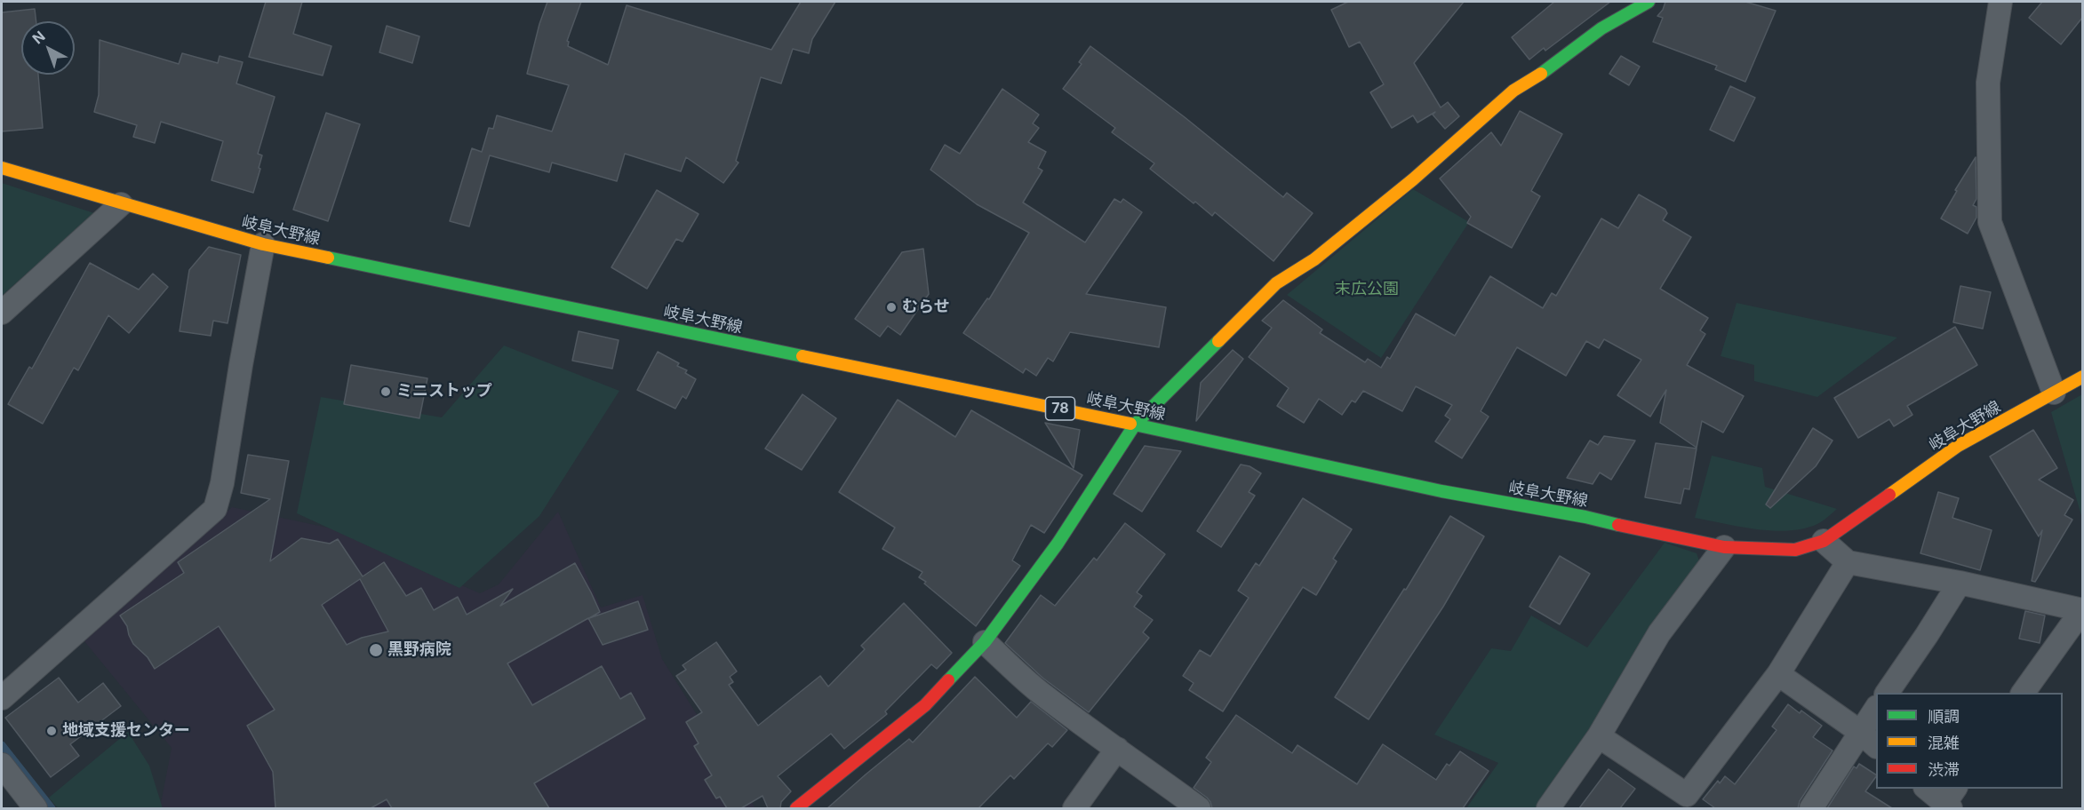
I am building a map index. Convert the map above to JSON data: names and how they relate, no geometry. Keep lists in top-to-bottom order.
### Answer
{
  "streets": {
    "main road": ["岐阜大野線", "78"]
  },
  "parks": ["末広公園"],
  "places": [
    "むらせ",
    "ミニストップ",
    "黒野病院",
    "地域支援センター"
  ],
  "legend": ["順調", "混雑", "渋滞"],
  "north": "top left"
}
